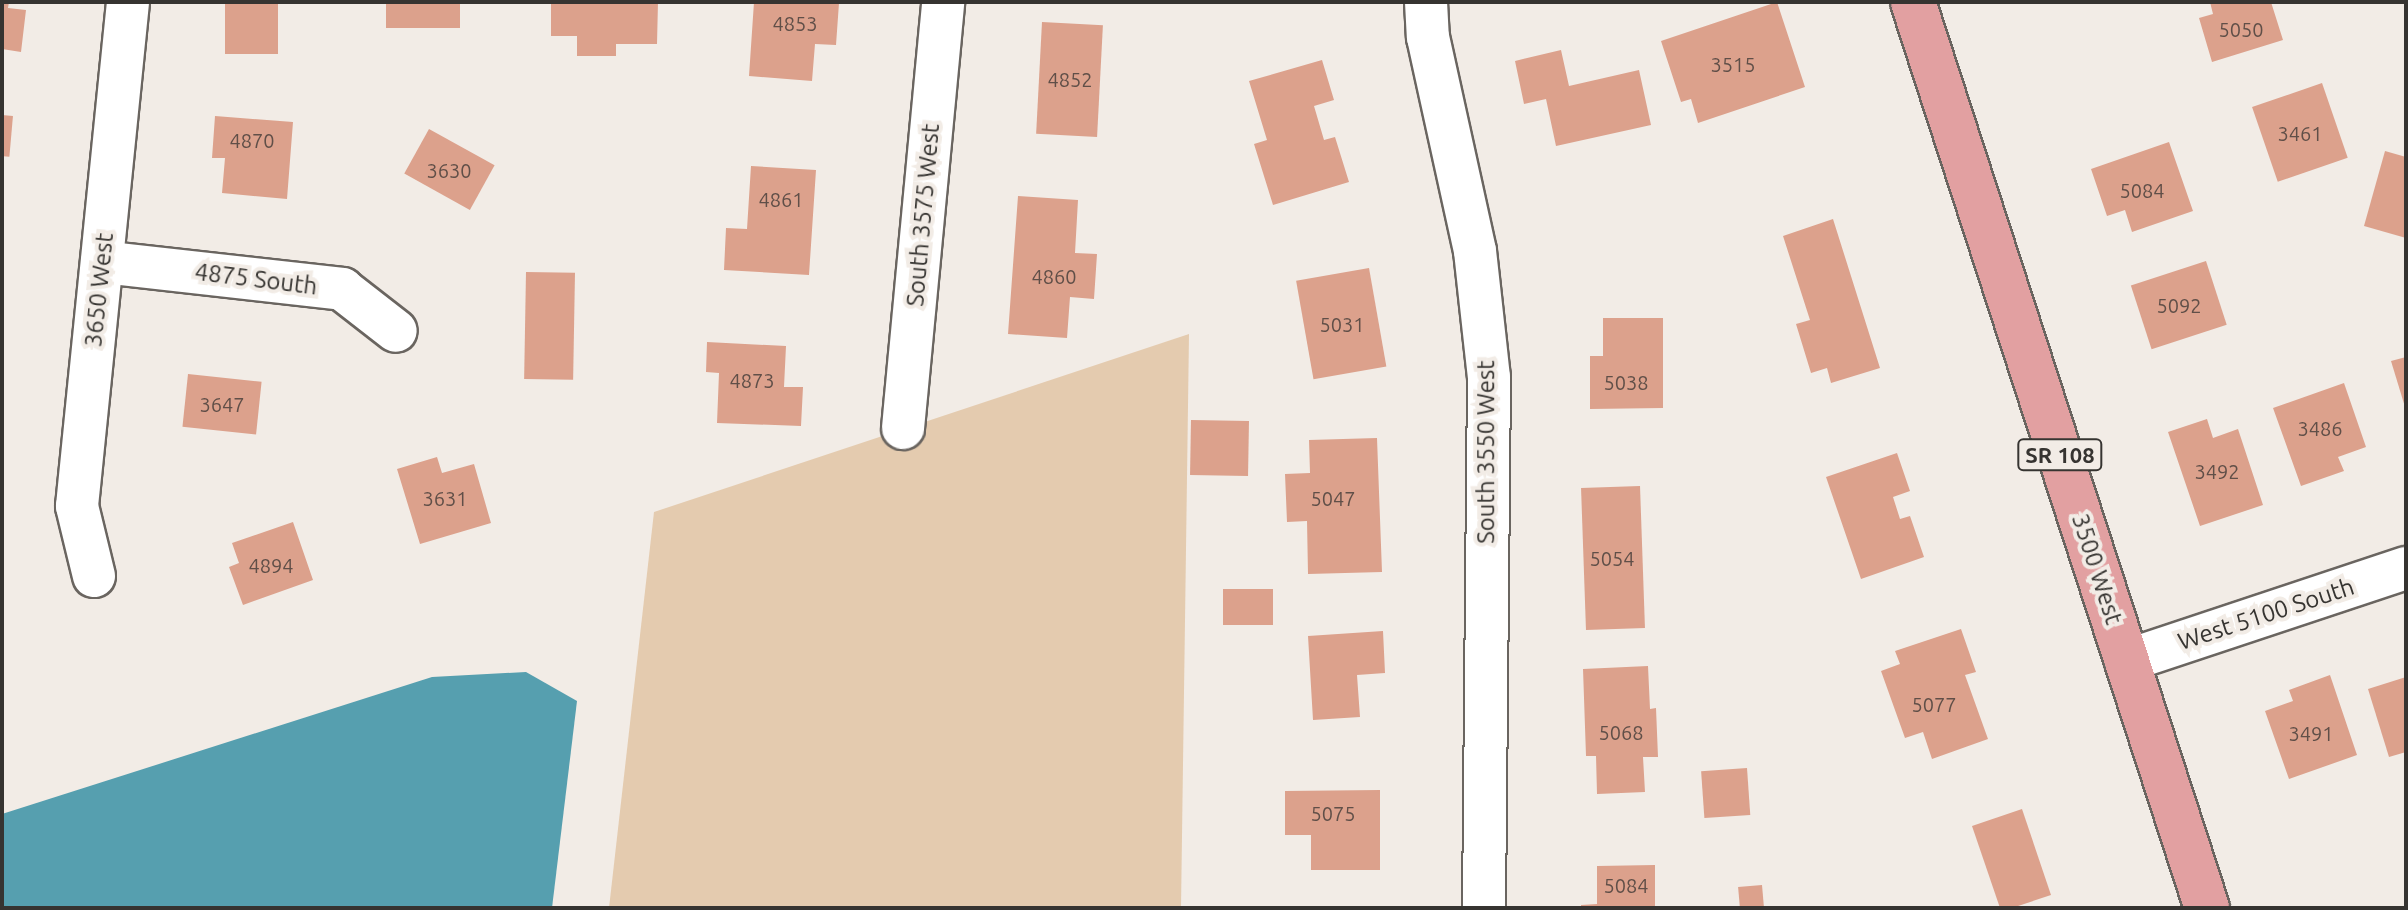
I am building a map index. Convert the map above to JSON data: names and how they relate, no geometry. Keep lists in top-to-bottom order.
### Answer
{
  "streets": {
    "main road": ["SR 108", "3500 West"],
    "street": [
      "South 3575 West",
      "4875 South",
      "3650 West",
      "South 3550 West",
      "West 5100 South"
    ]
  },
  "crossings": [
    ["4875 South", "3650 West"],
    ["3500 West", "West 5100 South"]
  ],
  "house_numbers": [
    "4853",
    "5050",
    "3515",
    "4852",
    "3461",
    "4870",
    "3630",
    "5084",
    "4861",
    "4860",
    "5092",
    "5031",
    "4873",
    "5038",
    "3647",
    "3486",
    "3492",
    "3631",
    "5047",
    "5054",
    "4894",
    "5077",
    "5068",
    "3491",
    "5075",
    "5084"
  ]
}
